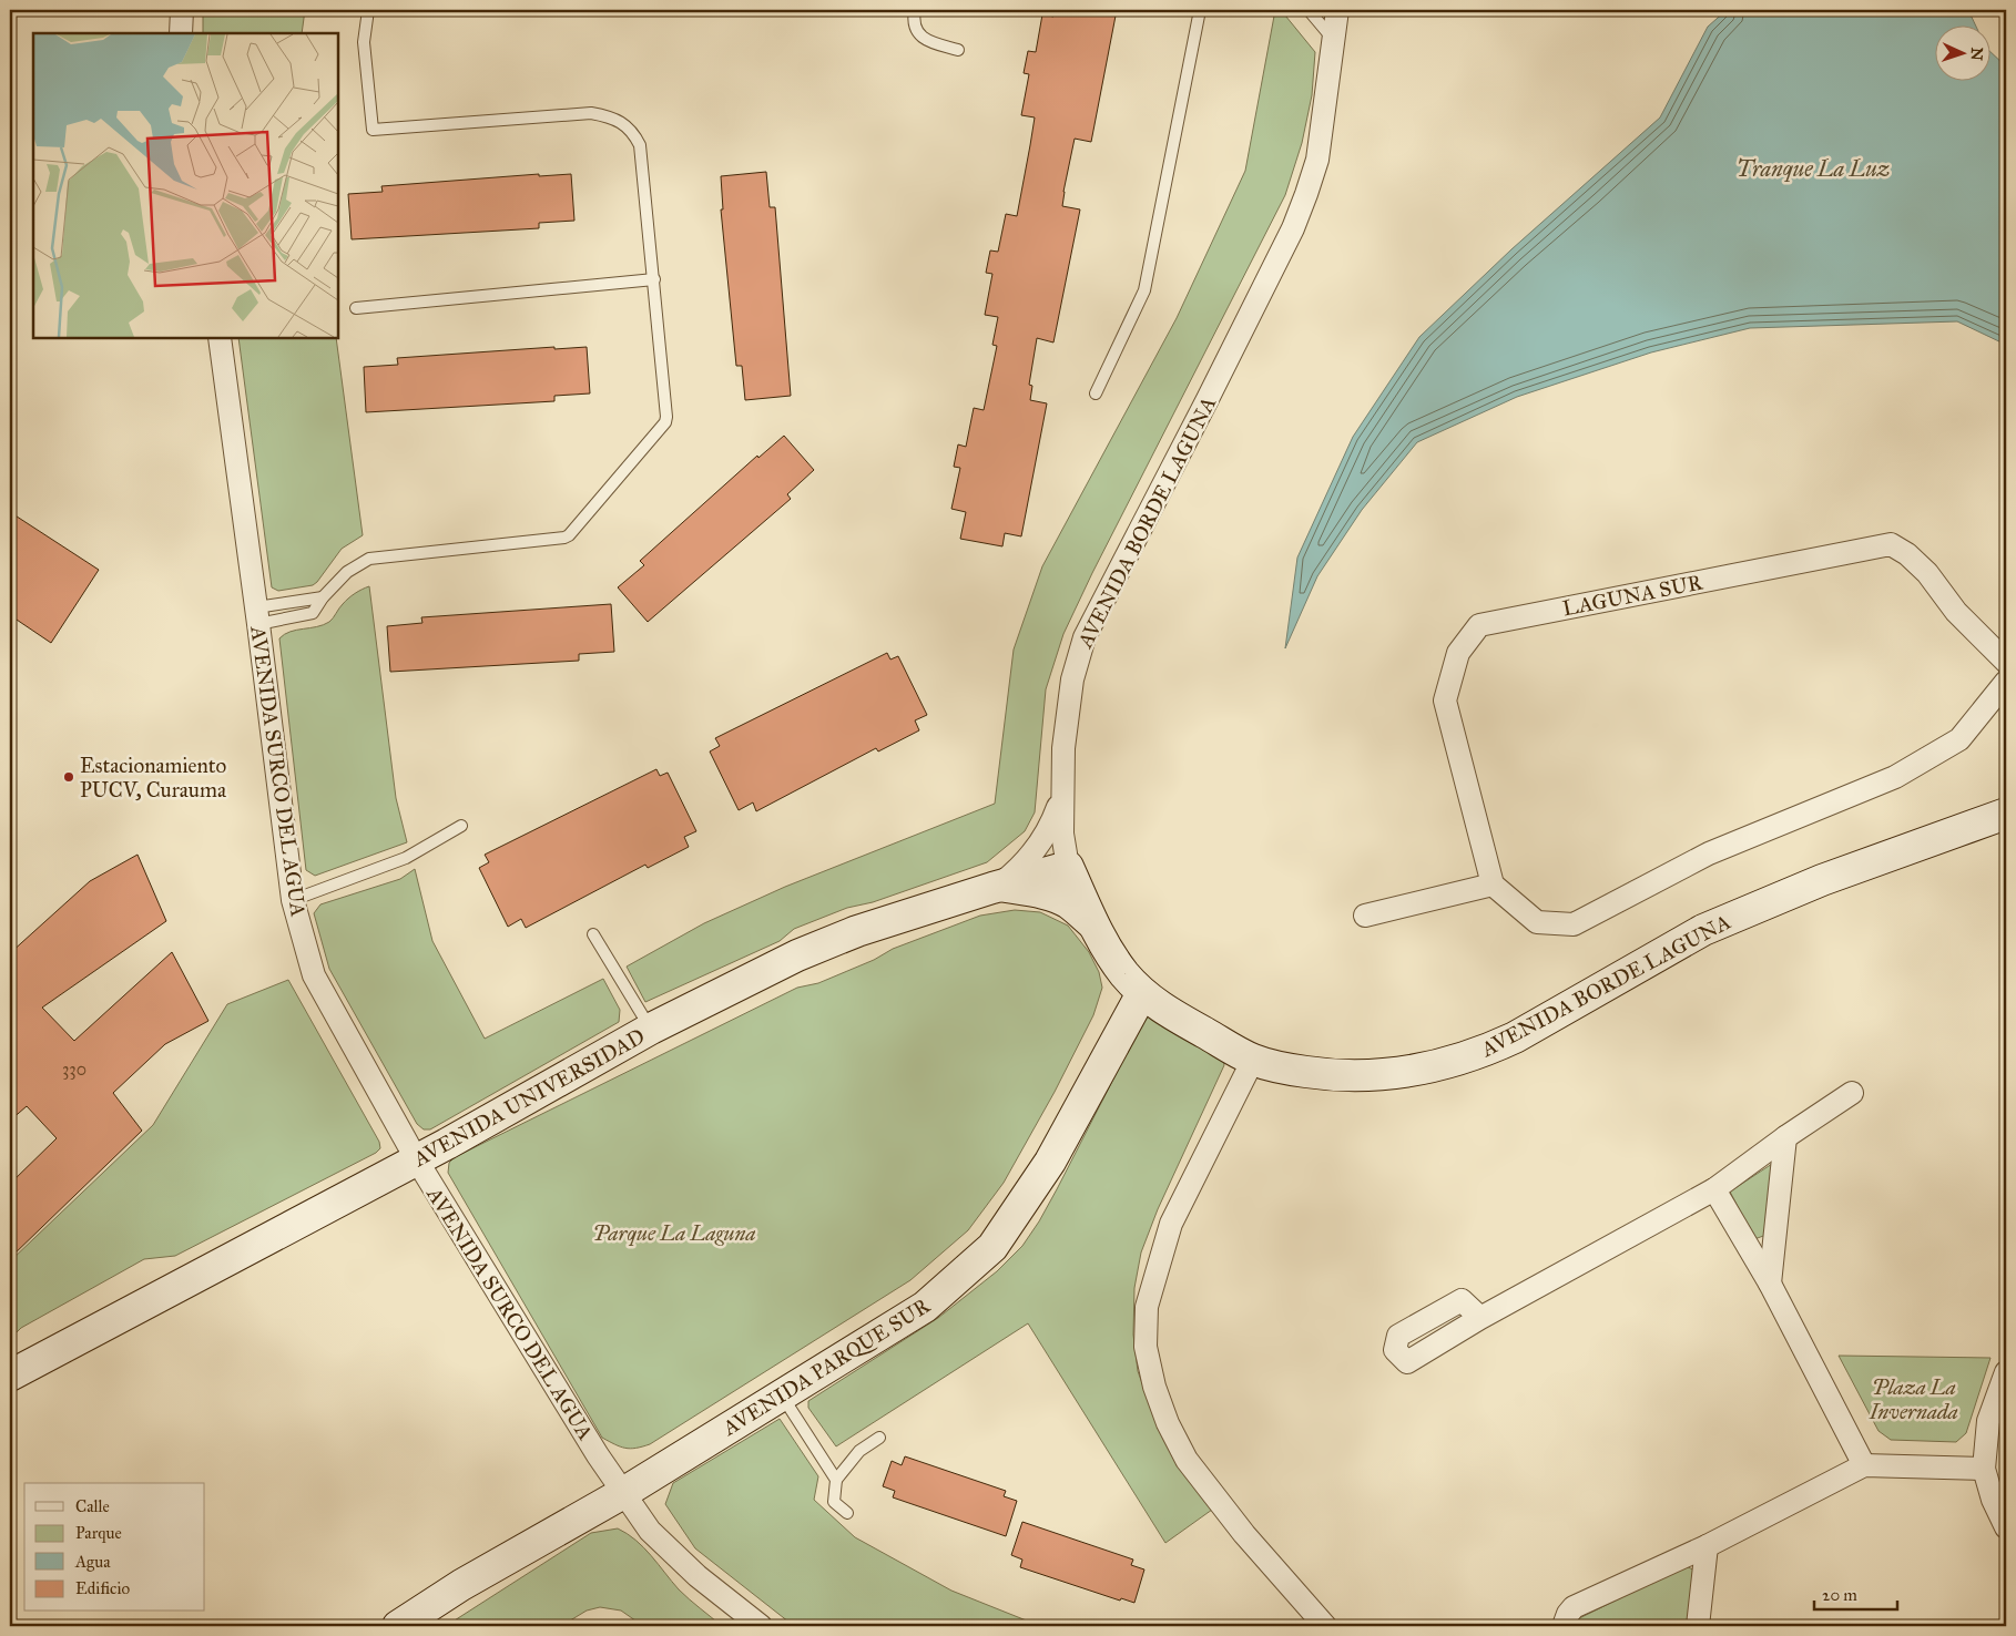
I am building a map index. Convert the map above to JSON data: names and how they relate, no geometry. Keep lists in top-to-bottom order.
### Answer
{
  "streets": {
    "street": [
      "AVENIDA BORDE LAGUNA",
      "LAGUNA SUR",
      "AVENIDA SURCO DEL AGUA",
      "AVENIDA UNIVERSIDAD",
      "AVENIDA PARQUE SUR"
    ]
  },
  "crossings": [
    ["AVENIDA BORDE LAGUNA", "AVENIDA UNIVERSIDAD"],
    ["AVENIDA BORDE LAGUNA", "AVENIDA PARQUE SUR"],
    ["AVENIDA SURCO DEL AGUA", "AVENIDA UNIVERSIDAD"],
    ["AVENIDA SURCO DEL AGUA", "AVENIDA PARQUE SUR"]
  ],
  "water": ["Tranque La Luz"],
  "parks": ["Parque La Laguna", "Plaza La Invernada"],
  "places": ["Estacionamiento PUCV, Curauma"],
  "house_numbers": ["330"],
  "legend": [
    "Calle",
    "Parque",
    "Agua",
    "Edificio"
  ],
  "scale_bar": "20 m",
  "north": "right"
}
